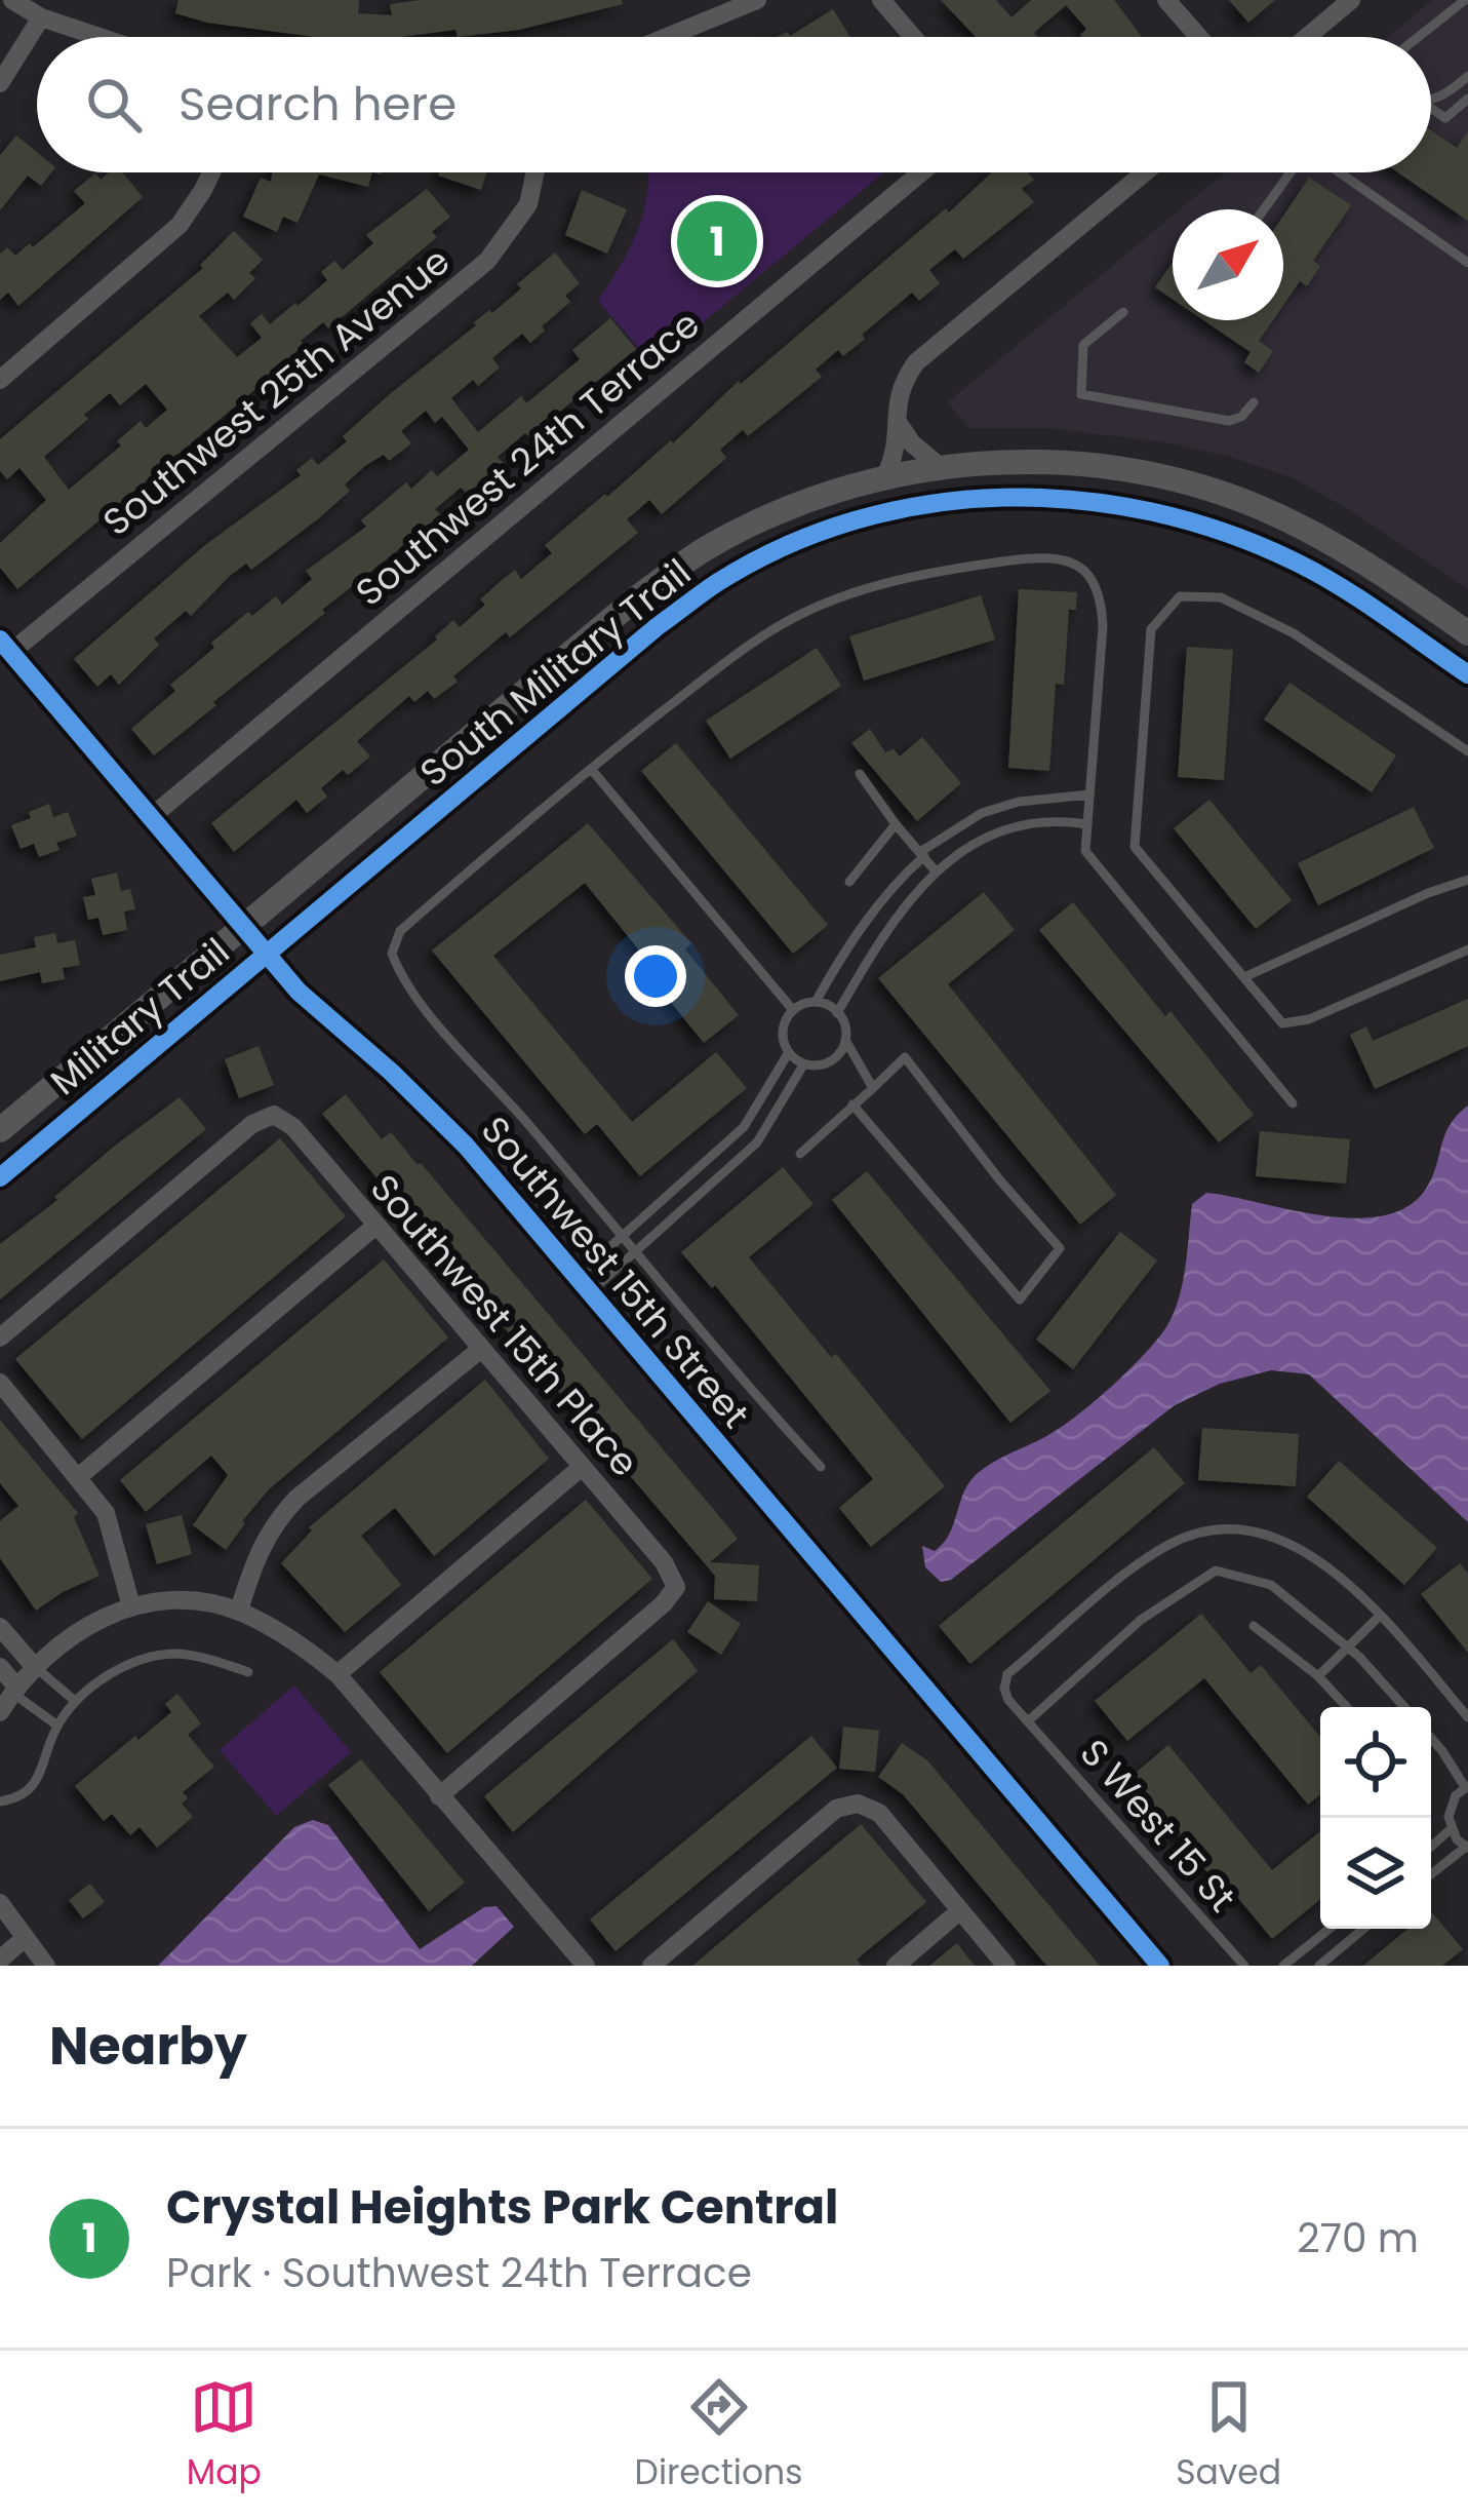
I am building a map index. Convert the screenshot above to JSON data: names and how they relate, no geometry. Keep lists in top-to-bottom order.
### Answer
{
  "streets": {
    "street": [
      "Southwest 25th Avenue",
      "Southwest 24th Terrace",
      "South Military Trail",
      "Military Trail",
      "Southwest 15th Street",
      "Southwest 15th Place"
    ],
    "lane": ["S West 15 St"]
  },
  "crossings": [
    ["Southwest 25th Avenue", "Southwest 15th Street"],
    ["Southwest 24th Terrace", "Southwest 15th Street"],
    ["South Military Trail", "Military Trail"],
    ["South Military Trail", "Southwest 15th Street"],
    ["Military Trail", "Southwest 15th Street"]
  ],
  "north": "top right",
  "page": {
    "search": "Search here",
    "pins": "1",
    "heading": "Nearby",
    "list": [
      {
        "mark": "1",
        "name": "Crystal Heights Park Central",
        "note": "Park · Southwest 24th Terrace",
        "value": "270 m"
      }
    ],
    "nav": ["Map", "Directions", "Saved"]
  }
}
